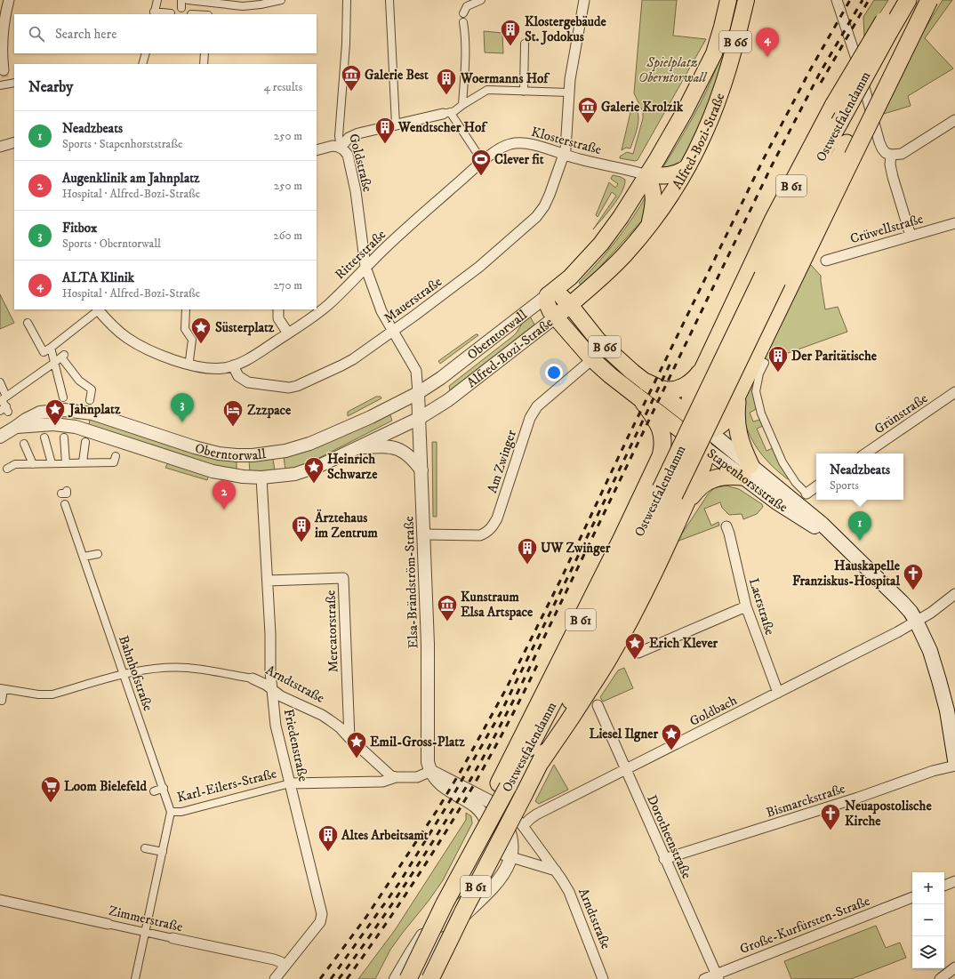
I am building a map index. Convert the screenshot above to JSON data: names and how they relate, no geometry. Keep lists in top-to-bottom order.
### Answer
{
  "streets": {
    "highway": ["Ostwestfalendamm", "B 61"],
    "main road": [
      "B 66",
      "Alfred-Bozi-Straße",
      "Oberntorwall",
      "Stapenhorststraße"
    ],
    "street": [
      "Klosterstraße",
      "Goldstraße",
      "Crüwellstraße",
      "Ritterstraße",
      "Mauerstraße",
      "Grünstraße",
      "Am Zwinger",
      "Elsa-Brändström-Straße",
      "Laerstraße",
      "Mercatorstraße",
      "Bahnhofstraße",
      "Arndtstraße",
      "Goldbach",
      "Friedenstraße",
      "Karl-Eilers-Straße",
      "Bismarckstraße",
      "Dorotheenstraße",
      "Zimmerstraße",
      "Große-Kurfürsten-Straße"
    ]
  },
  "crossings": [
    ["B 66", "Alfred-Bozi-Straße"],
    ["B 66", "Oberntorwall"],
    ["B 66", "Stapenhorststraße"],
    ["Ostwestfalendamm", "B 61"],
    ["Klosterstraße", "Ritterstraße"],
    ["Klosterstraße", "Mauerstraße"],
    ["Klosterstraße", "Oberntorwall"],
    ["Alfred-Bozi-Straße", "Oberntorwall"],
    ["Alfred-Bozi-Straße", "Stapenhorststraße"],
    ["Alfred-Bozi-Straße", "Elsa-Brändström-Straße"],
    ["Alfred-Bozi-Straße", "Friedenstraße"],
    ["Goldstraße", "Ritterstraße"],
    ["Goldstraße", "Mauerstraße"],
    ["Goldstraße", "Oberntorwall"],
    ["Goldstraße", "Elsa-Brändström-Straße"],
    ["B 61", "Stapenhorststraße"],
    ["Ritterstraße", "Mauerstraße"],
    ["Oberntorwall", "Elsa-Brändström-Straße"],
    ["Am Zwinger", "Stapenhorststraße"],
    ["Am Zwinger", "Elsa-Brändström-Straße"],
    ["Stapenhorststraße", "Goldbach"],
    ["Stapenhorststraße", "Bismarckstraße"],
    ["Elsa-Brändström-Straße", "Arndtstraße"],
    ["Laerstraße", "Goldbach"],
    ["Mercatorstraße", "Arndtstraße"],
    ["Mercatorstraße", "Friedenstraße"],
    ["Bahnhofstraße", "Arndtstraße"],
    ["Bahnhofstraße", "Karl-Eilers-Straße"],
    ["Bahnhofstraße", "Zimmerstraße"],
    ["Arndtstraße", "Goldbach"],
    ["Arndtstraße", "Friedenstraße"],
    ["Arndtstraße", "Karl-Eilers-Straße"],
    ["Goldbach", "Dorotheenstraße"],
    ["Friedenstraße", "Karl-Eilers-Straße"],
    ["Friedenstraße", "Zimmerstraße"],
    ["Bismarckstraße", "Dorotheenstraße"],
    ["Dorotheenstraße", "Große-Kurfürsten-Straße"]
  ],
  "parks": ["Spielplatz Oberntorwall"],
  "places": {
    "building": [
      "Klostergebäude St. Jodokus",
      "Woermanns Hof",
      "Wendtscher Hof",
      "Der Paritätische",
      "Ärztehaus im Zentrum",
      "UW Zwinger",
      "Altes Arbeitsamt"
    ],
    "museum": ["Galerie Best", "Galerie Krolzik", "Kunstraum Elsa Artspace"],
    "sports": ["Clever fit"],
    "place": [
      "Süsterplatz",
      "Jahnplatz",
      "Heinrich Schwarze",
      "Erich Klever",
      "Liesel Ilgner",
      "Emil-Gross-Platz"
    ],
    "hotel": ["Zzzpace"],
    "church": ["Hauskapelle Franziskus-Hospital", "Neuapostolische Kirche"],
    "supermarket": ["Loom Bielefeld"]
  },
  "page": {
    "search": "Search here",
    "pins": [
      "4",
      "3",
      "2",
      "1"
    ],
    "heading": ["Nearby", "4 results"],
    "list": [
      {
        "mark": "1",
        "name": "Neadzbeats",
        "note": "Sports · Stapenhorststraße",
        "value": "250 m"
      },
      {
        "mark": "2",
        "name": "Augenklinik am Jahnplatz",
        "note": "Hospital · Alfred-Bozi-Straße",
        "value": "250 m"
      },
      {
        "mark": "3",
        "name": "Fitbox",
        "note": "Sports · Oberntorwall",
        "value": "260 m"
      },
      {
        "mark": "4",
        "name": "ALTA Klinik",
        "note": "Hospital · Alfred-Bozi-Straße",
        "value": "270 m"
      }
    ],
    "popup": ["Neadzbeats", "Sports"],
    "map_buttons": ["+", "−"]
  }
}
